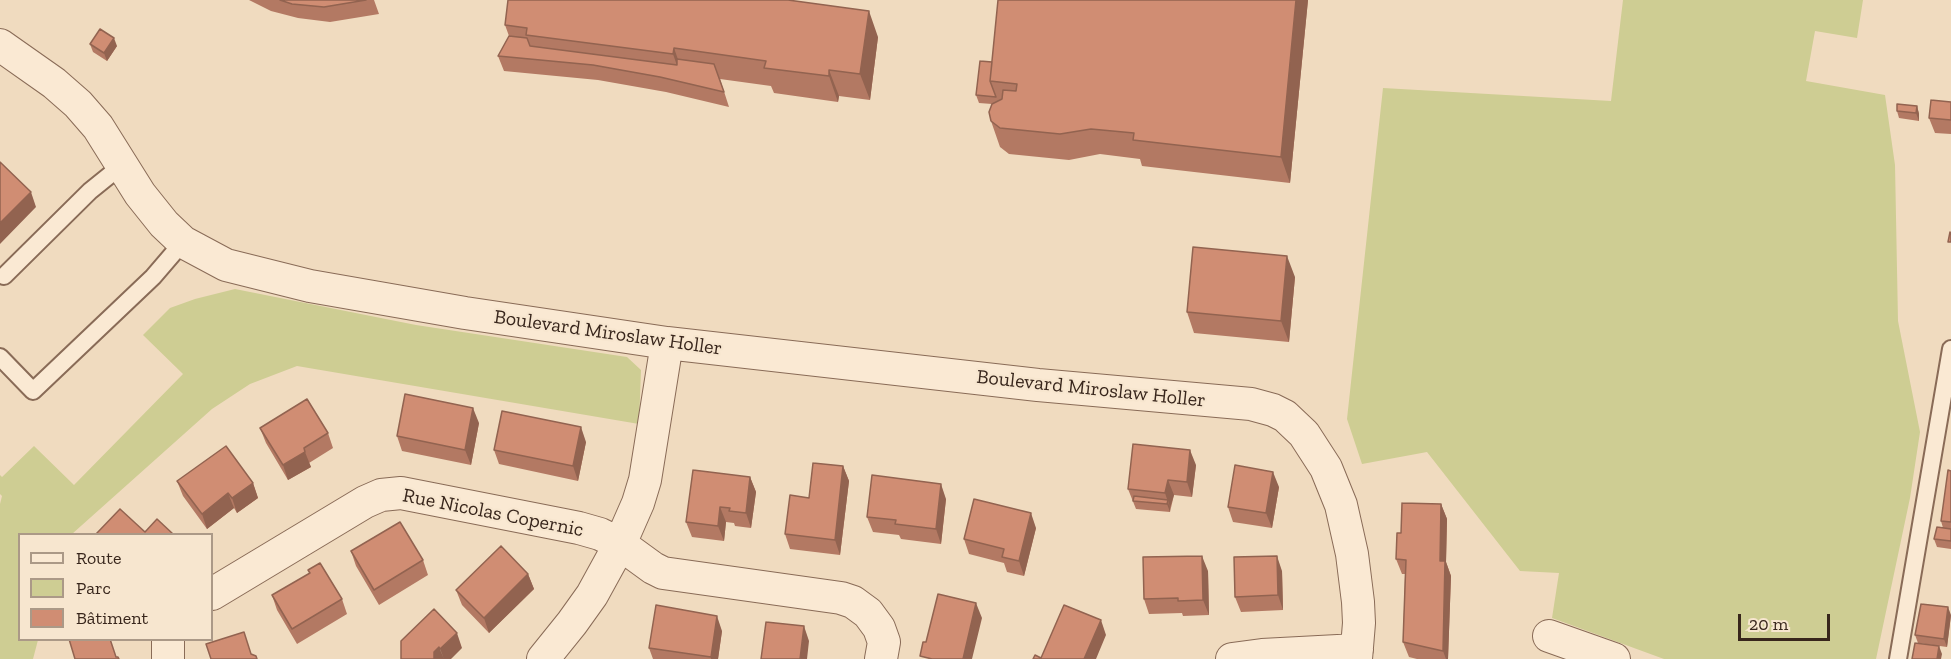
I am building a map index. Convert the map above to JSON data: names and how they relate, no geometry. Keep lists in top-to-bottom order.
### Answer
{
  "streets": {
    "street": ["Boulevard Miroslaw Holler", "Rue Nicolas Copernic"]
  },
  "legend": ["Route", "Parc", "Bâtiment"],
  "scale_bar": "20 m"
}
